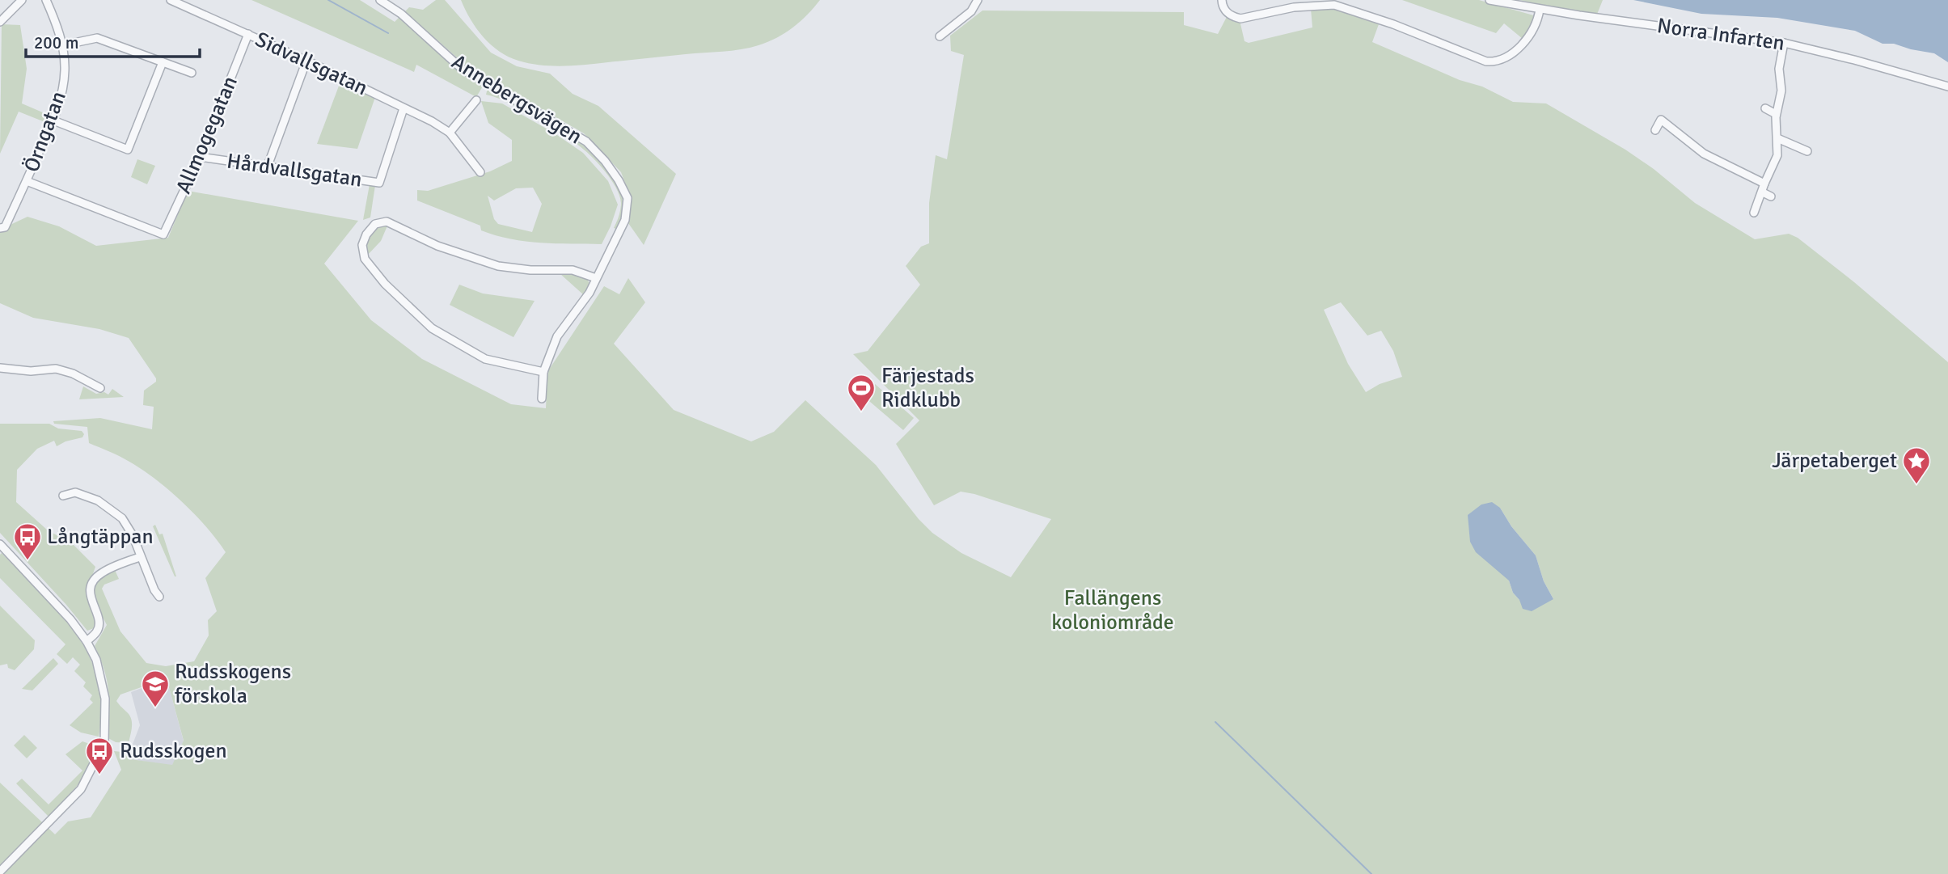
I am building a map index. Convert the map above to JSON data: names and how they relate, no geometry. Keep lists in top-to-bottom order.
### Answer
{
  "streets": {
    "street": [
      "Norra Infarten",
      "Sidvallsgatan",
      "Annebergsvägen",
      "Örngatan",
      "Allmogegatan",
      "Hårdvallsgatan"
    ]
  },
  "crossings": [
    ["Sidvallsgatan", "Allmogegatan"],
    ["Sidvallsgatan", "Hårdvallsgatan"],
    ["Örngatan", "Allmogegatan"],
    ["Allmogegatan", "Hårdvallsgatan"]
  ],
  "parks": ["Fallängens koloniområde"],
  "places": {
    "sports": ["Färjestads Ridklubb"],
    "place": ["Järpetaberget"],
    "bus stop": ["Långtäppan", "Rudsskogen"],
    "school or university": ["Rudsskogens förskola"]
  },
  "scale_bar": "200 m"
}
